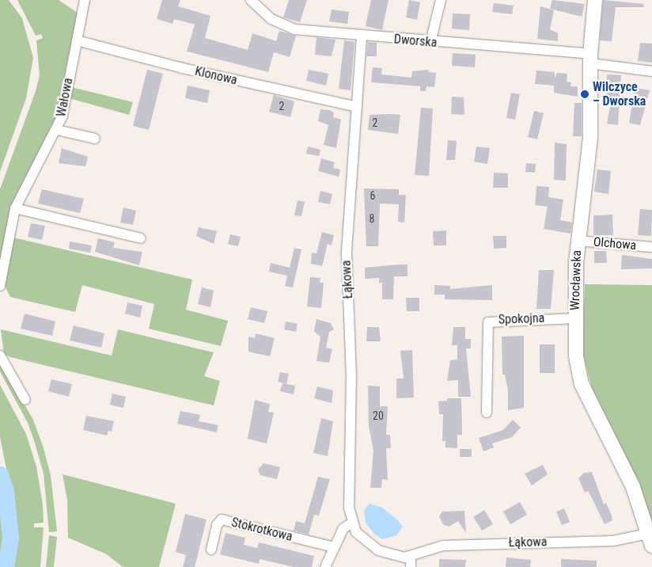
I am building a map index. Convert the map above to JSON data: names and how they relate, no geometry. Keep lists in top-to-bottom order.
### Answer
{
  "streets": {
    "street": [
      "Dworska",
      "Klonowa",
      "Wałowa",
      "Olchowa",
      "Łąkowa",
      "Wrocławska",
      "Spokojna",
      "Stokrotkowa"
    ]
  },
  "crossings": [
    ["Dworska", "Łąkowa"],
    ["Dworska", "Wrocławska"],
    ["Klonowa", "Wałowa"],
    ["Klonowa", "Łąkowa"],
    ["Olchowa", "Wrocławska"],
    ["Łąkowa", "Wrocławska"],
    ["Wrocławska", "Spokojna"]
  ],
  "places": ["Wilczyce – Dworska"],
  "house_numbers": [
    "2",
    "2",
    "6",
    "8",
    "20"
  ]
}
